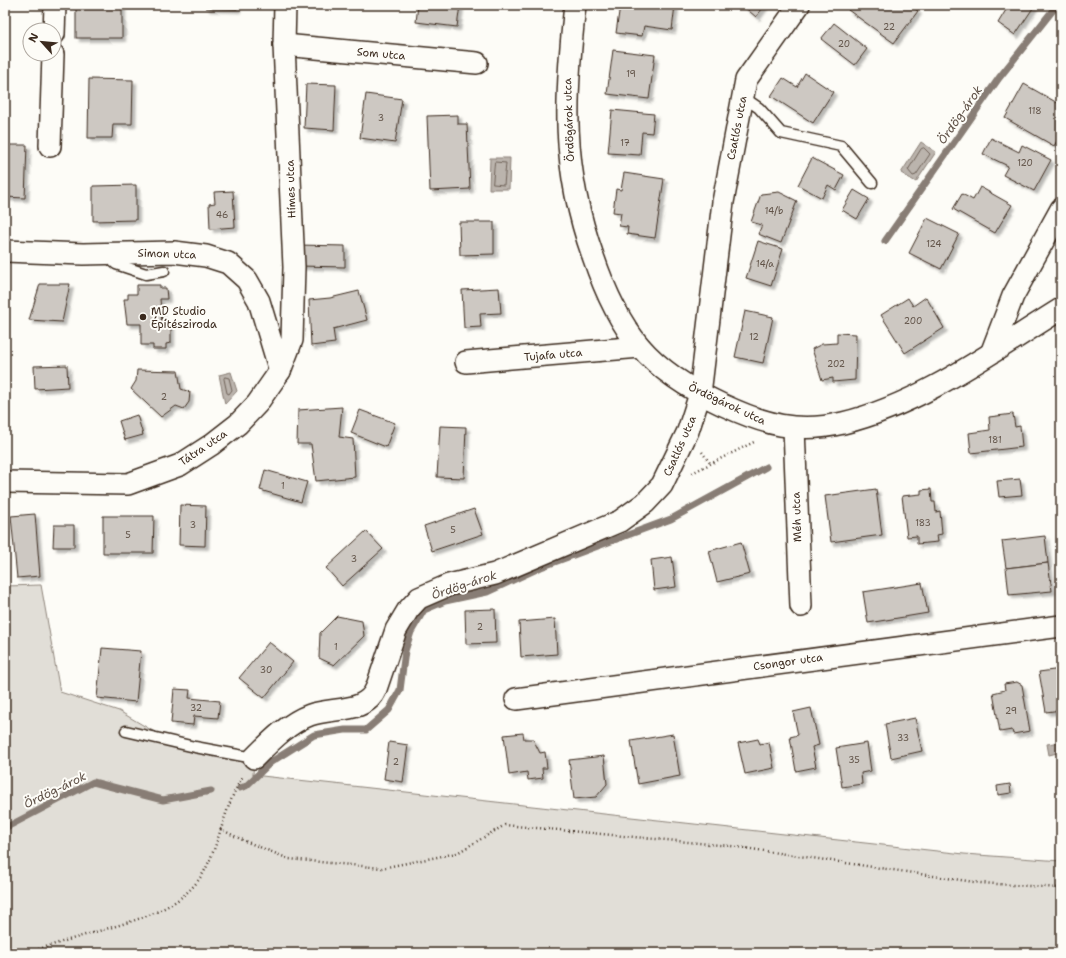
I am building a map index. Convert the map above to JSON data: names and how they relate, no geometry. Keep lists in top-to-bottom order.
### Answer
{
  "streets": {
    "street": [
      "Som utca",
      "Ördögárok utca",
      "Csatlós utca",
      "Hímes utca",
      "Simon utca",
      "Tujafa utca",
      "Tátra utca",
      "Méh utca",
      "Csongor utca"
    ]
  },
  "crossings": [
    ["Som utca", "Hímes utca"],
    ["Ördögárok utca", "Csatlós utca"],
    ["Ördögárok utca", "Tujafa utca"],
    ["Ördögárok utca", "Méh utca"],
    ["Hímes utca", "Simon utca"],
    ["Hímes utca", "Tátra utca"],
    ["Simon utca", "Tátra utca"]
  ],
  "water": ["Ördög-árok"],
  "places": ["MD Studio Építésziroda"],
  "house_numbers": [
    "22",
    "20",
    "19",
    "118",
    "3",
    "17",
    "120",
    "14/b",
    "46",
    "124",
    "14/a",
    "200",
    "12",
    "202",
    "2",
    "181",
    "1",
    "183",
    "3",
    "5",
    "5",
    "3",
    "2",
    "1",
    "30",
    "32",
    "29",
    "33",
    "35",
    "2"
  ],
  "north": "top left"
}
